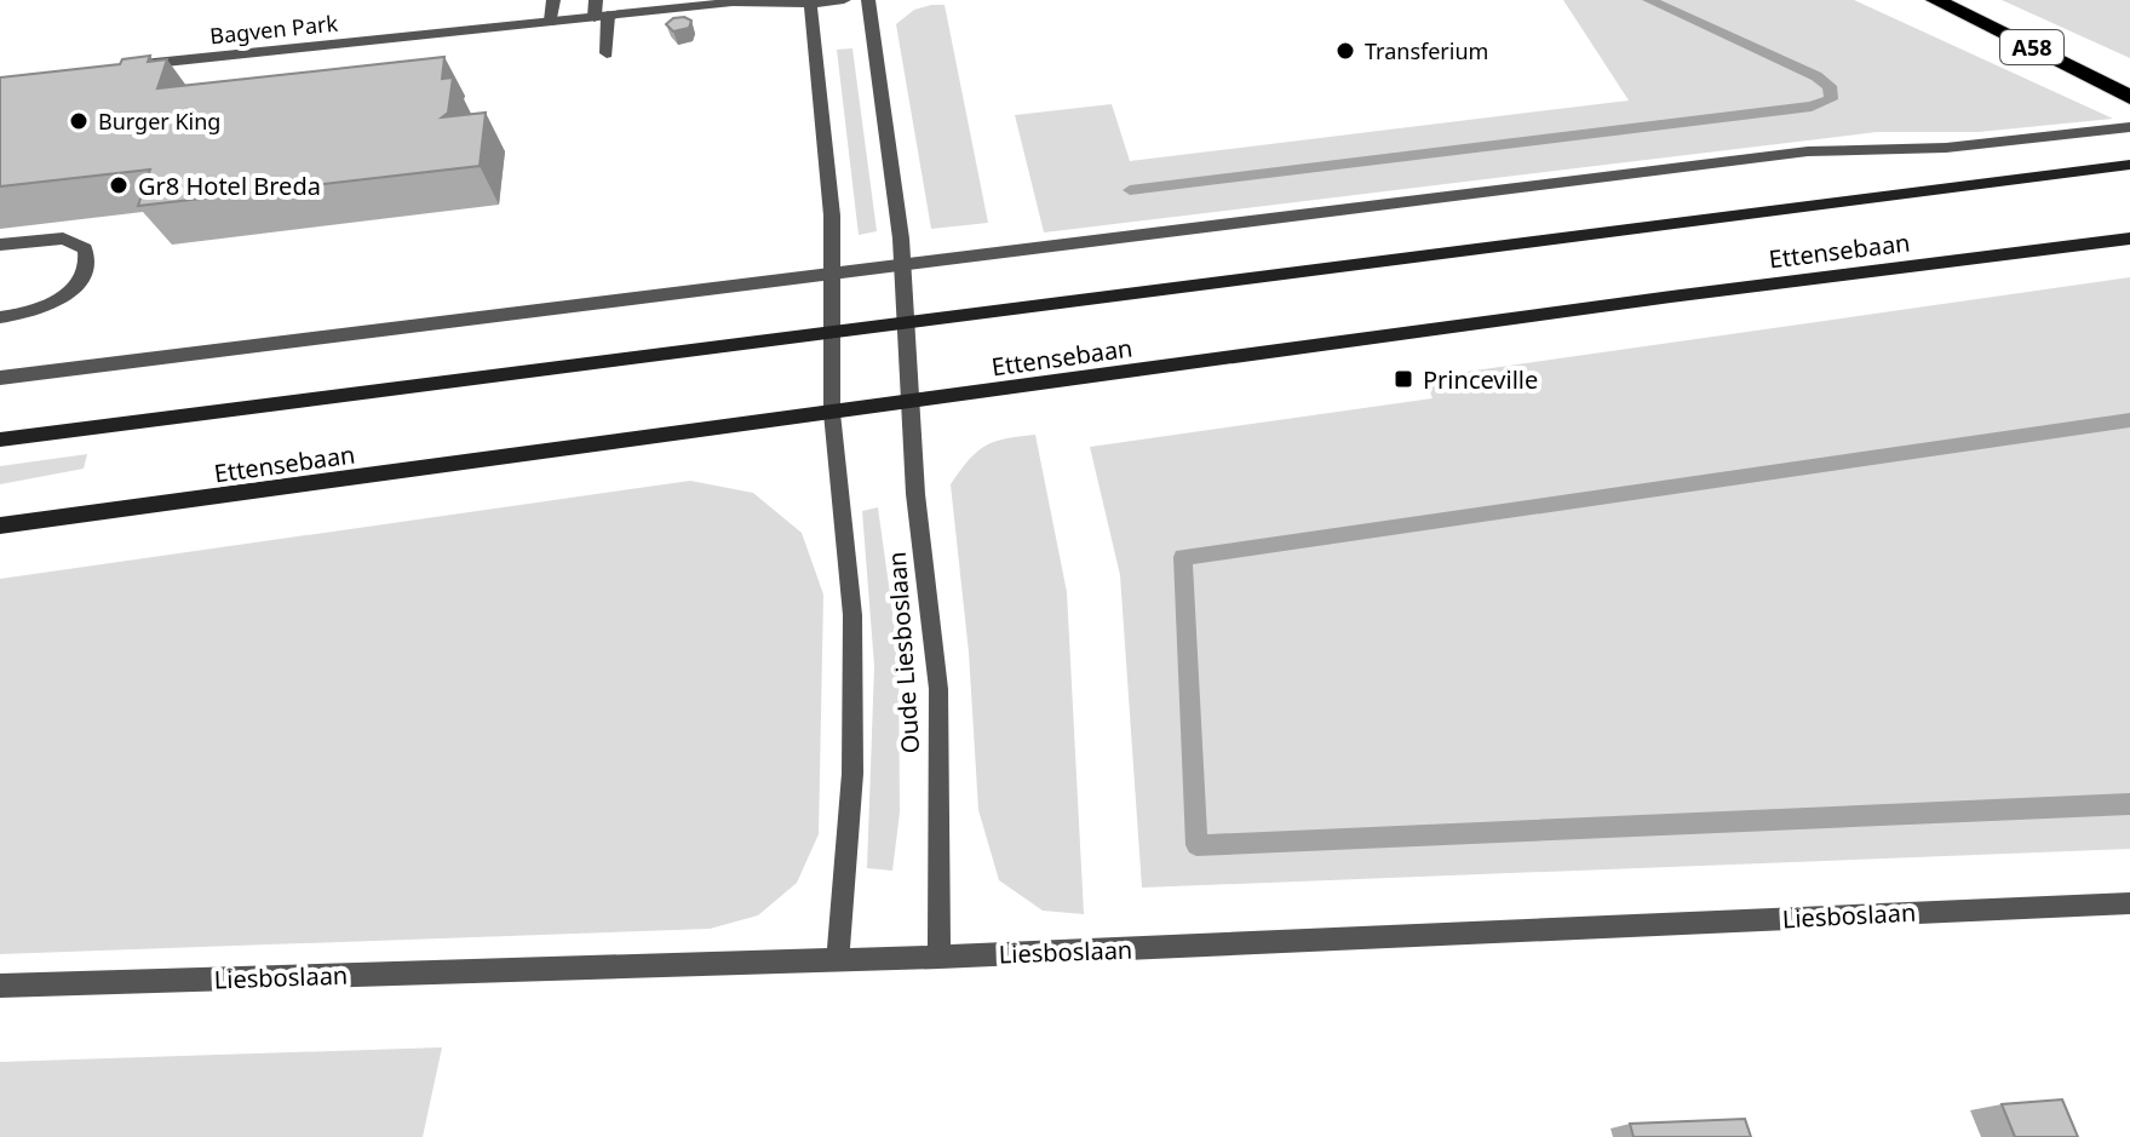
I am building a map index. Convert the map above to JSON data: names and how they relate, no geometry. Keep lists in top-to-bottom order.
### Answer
{
  "streets": {
    "highway": ["A58"],
    "main road": ["Ettensebaan"],
    "street": ["Bagven Park", "Oude Liesboslaan", "Liesboslaan"]
  },
  "crossings": [
    ["Ettensebaan", "Oude Liesboslaan"],
    ["Oude Liesboslaan", "Liesboslaan"]
  ],
  "places": {
    "other": ["Transferium", "Burger King", "Gr8 Hotel Breda"],
    "transit": ["Princeville"]
  }
}
